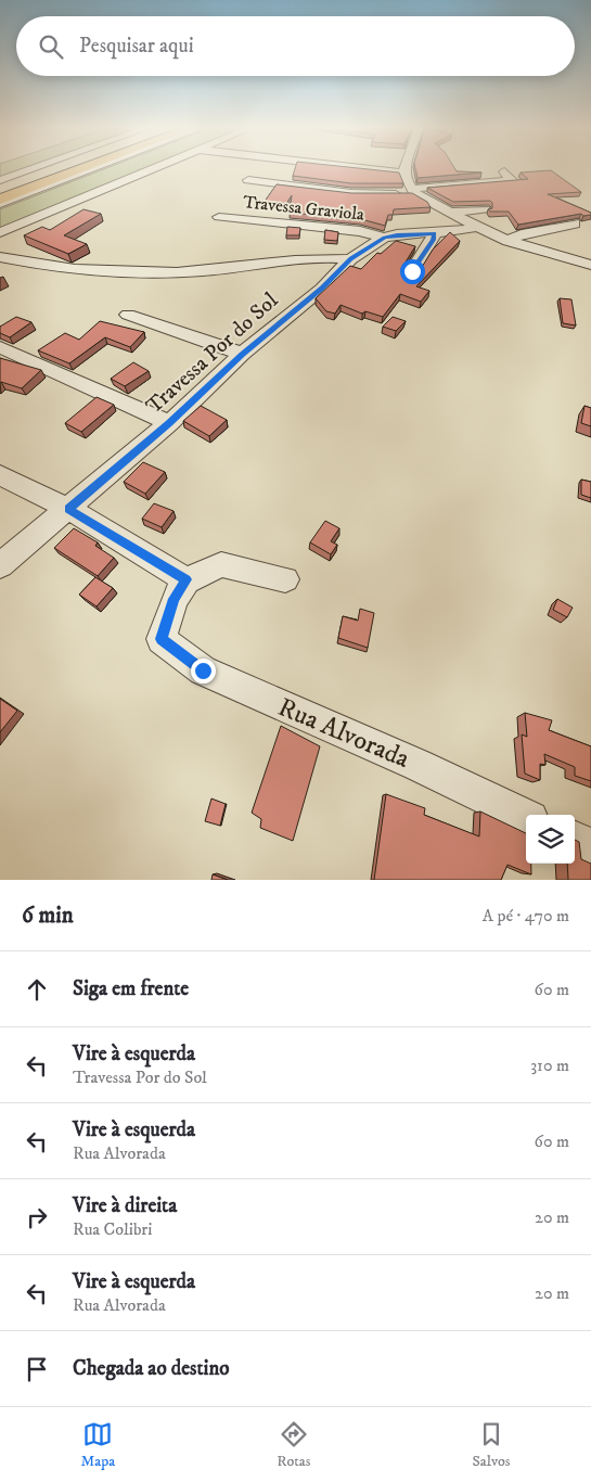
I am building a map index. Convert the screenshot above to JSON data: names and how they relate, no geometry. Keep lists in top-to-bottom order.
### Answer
{
  "streets": {
    "street": ["Travessa Graviola", "Travessa Por do Sol", "Rua Alvorada"]
  },
  "crossings": [
    ["Travessa Graviola", "Travessa Por do Sol"]
  ],
  "page": {
    "search": "Pesquisar aqui",
    "heading": ["6 min", "A pé · 470 m"],
    "list": [
      ["Siga em frente", "60 m"],
      ["Vire à esquerda", "Travessa Por do Sol", "310 m"],
      ["Vire à esquerda", "Rua Alvorada", "60 m"],
      ["Vire à direita", "Rua Colibri", "20 m"],
      ["Vire à esquerda", "Rua Alvorada", "20 m"],
      "Chegada ao destino"
    ],
    "nav": ["Mapa", "Rotas", "Salvos"]
  }
}
